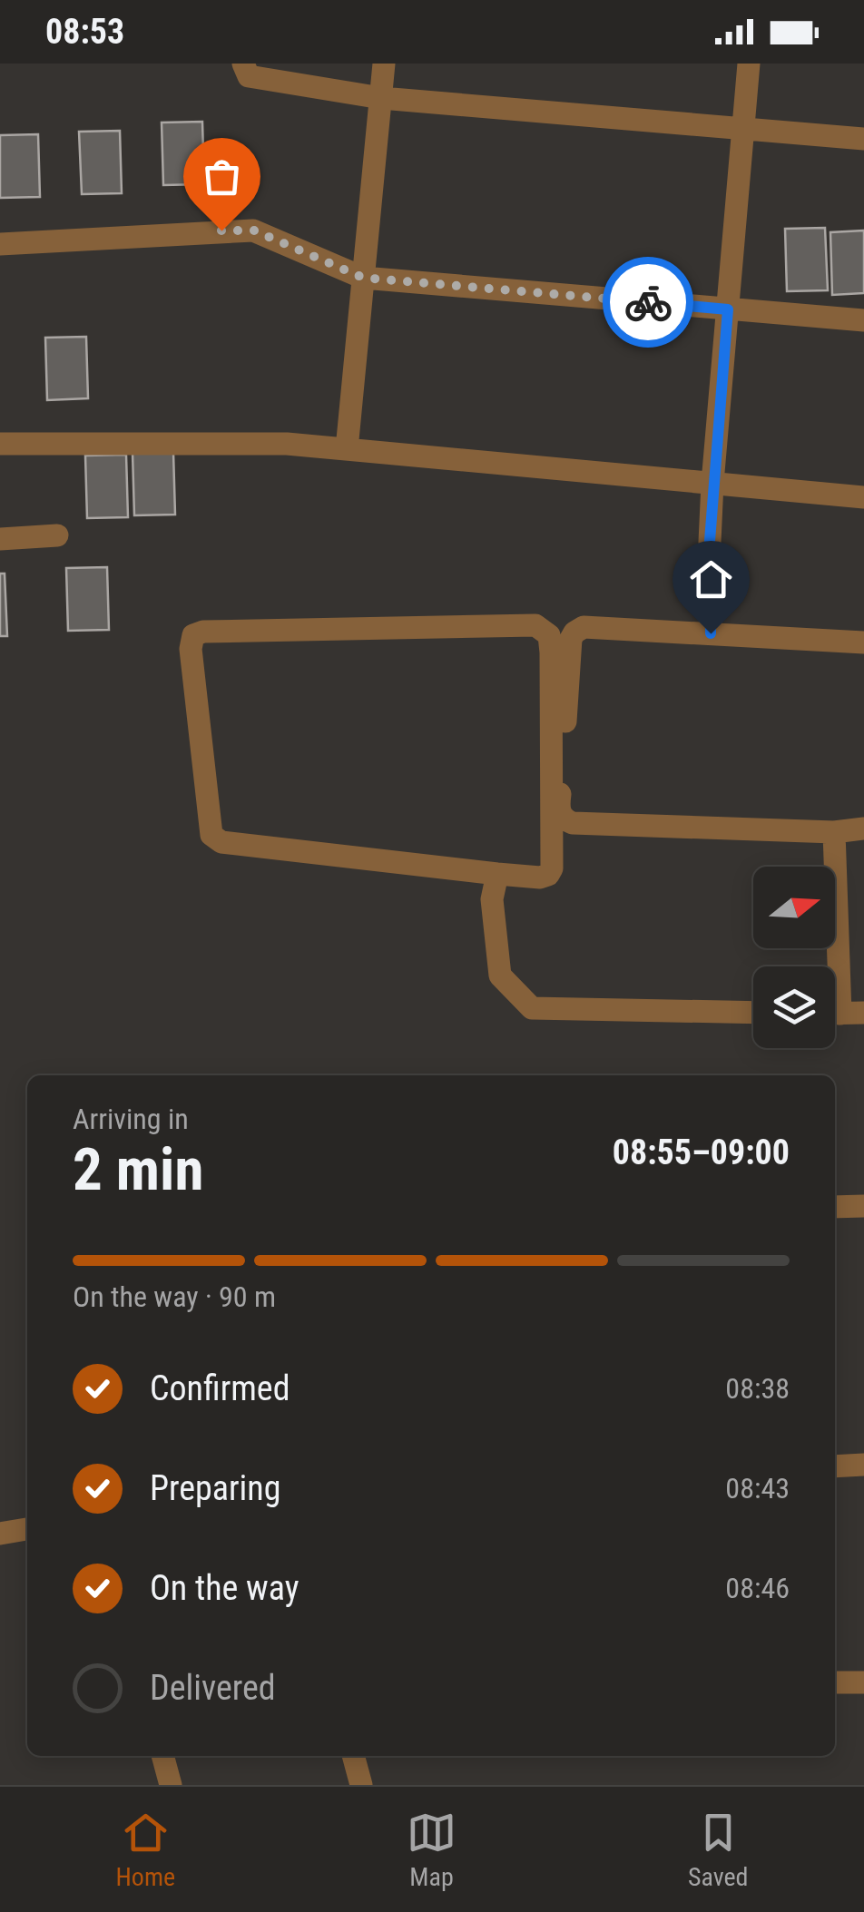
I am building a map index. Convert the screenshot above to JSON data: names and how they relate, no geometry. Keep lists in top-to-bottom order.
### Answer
{
  "north": "right",
  "page": {
    "status": "08:53",
    "heading": ["2 min", "Arriving in", "08:55–09:00"],
    "bar": "On the way · 90 m",
    "list": [
      ["Confirmed", "08:38"],
      ["Preparing", "08:43"],
      ["On the way", "08:46"],
      "Delivered"
    ],
    "tabs": ["Home", "Map", "Saved"]
  }
}
